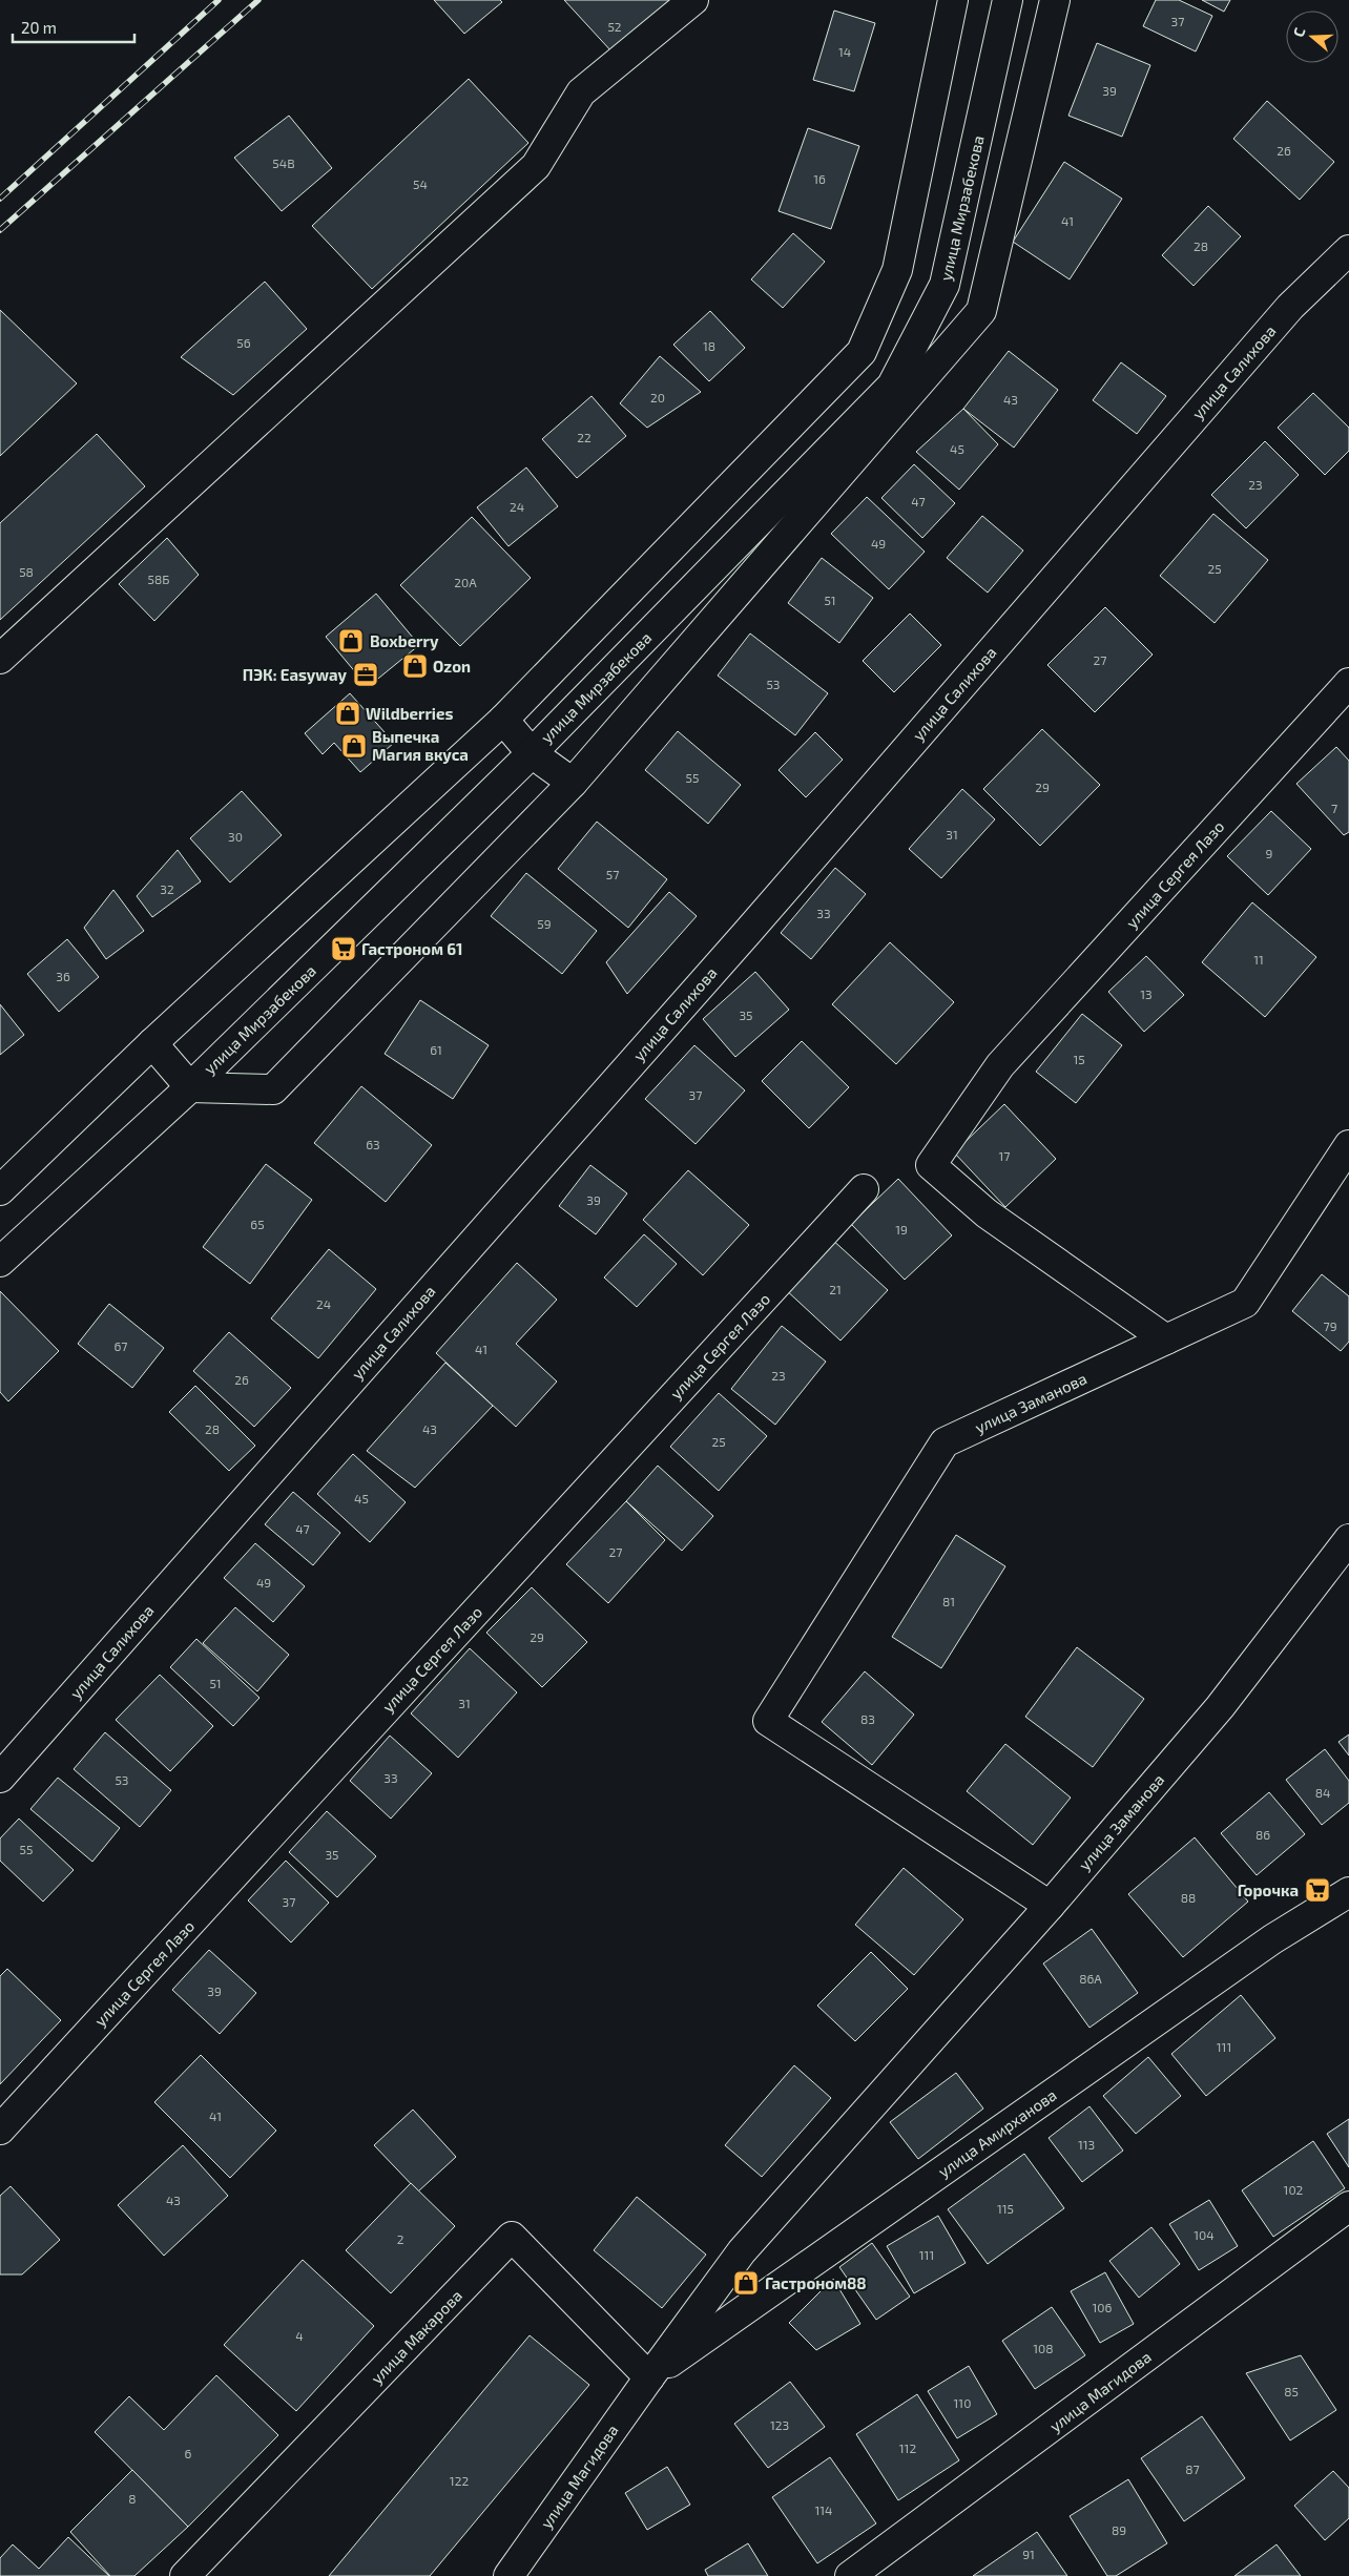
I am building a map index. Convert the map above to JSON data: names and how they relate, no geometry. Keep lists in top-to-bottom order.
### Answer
{
  "streets": {
    "street": [
      "улица Мирзабекова",
      "улица Салихова",
      "улица Сергея Лазо",
      "улица Заманова",
      "улица Амирханова",
      "улица Макарова",
      "улица Магидова"
    ]
  },
  "crossings": [
    ["улица Сергея Лазо", "улица Заманова"],
    ["улица Заманова", "улица Амирханова"],
    ["улица Заманова", "улица Макарова"],
    ["улица Заманова", "улица Магидова"],
    ["улица Амирханова", "улица Макарова"],
    ["улица Амирханова", "улица Магидова"],
    ["улица Макарова", "улица Магидова"]
  ],
  "places": {
    "shop": [
      "Boxberry",
      "Ozon",
      "Wildberries",
      "Выпечка Магия вкуса",
      "Гастроном88"
    ],
    "office": ["ПЭК: Easyway"],
    "supermarket": ["Гастроном 61", "Горочка"]
  },
  "house_numbers": [
    "37",
    "52",
    "14",
    "39",
    "26",
    "54В",
    "16",
    "54",
    "41",
    "28",
    "56",
    "18",
    "20",
    "43",
    "22",
    "45",
    "23",
    "47",
    "24",
    "49",
    "25",
    "58",
    "58Б",
    "20А",
    "51",
    "27",
    "53",
    "55",
    "29",
    "7",
    "31",
    "30",
    "9",
    "57",
    "32",
    "33",
    "59",
    "11",
    "36",
    "13",
    "35",
    "61",
    "15",
    "37",
    "63",
    "17",
    "39",
    "65",
    "19",
    "21",
    "24",
    "79",
    "67",
    "41",
    "23",
    "26",
    "28",
    "43",
    "25",
    "45",
    "47",
    "27",
    "49",
    "81",
    "29",
    "51",
    "31",
    "83",
    "33",
    "53",
    "84",
    "86",
    "55",
    "35",
    "88",
    "37",
    "86А",
    "39",
    "111",
    "41",
    "113",
    "102",
    "43",
    "115",
    "104",
    "2",
    "111",
    "106",
    "4",
    "108",
    "85",
    "110",
    "123",
    "112",
    "6",
    "87",
    "122",
    "8",
    "114",
    "89",
    "91"
  ],
  "scale_bar": "20 m",
  "north": "left"
}
